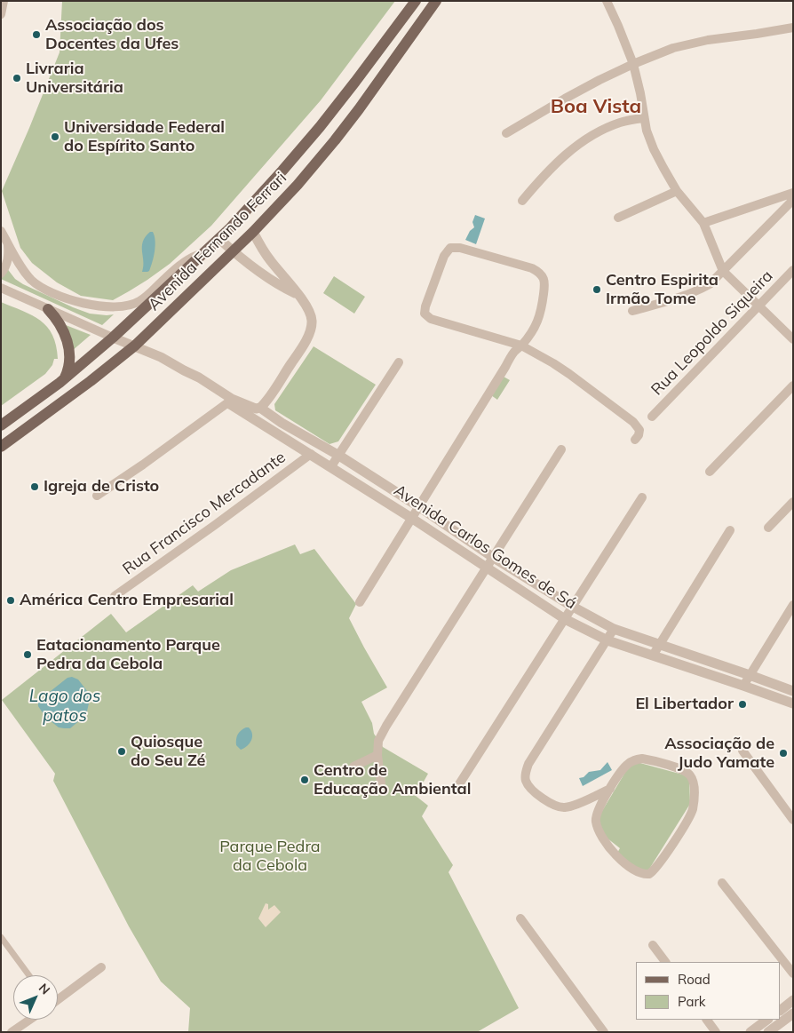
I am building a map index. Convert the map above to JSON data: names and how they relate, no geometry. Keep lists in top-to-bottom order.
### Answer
{
  "streets": {
    "main road": ["Avenida Fernando Ferrari"],
    "street": ["Rua Leopoldo Siqueira", "Rua Francisco Mercadante", "Avenida Carlos Gomes de Sá"]
  },
  "crossings": [
    ["Avenida Fernando Ferrari", "Avenida Carlos Gomes de Sá"],
    ["Rua Francisco Mercadante", "Avenida Carlos Gomes de Sá"]
  ],
  "districts": ["Boa Vista"],
  "water": ["Lago dos patos"],
  "parks": ["Parque Pedra da Cebola"],
  "places": [
    "Associação dos Docentes da Ufes",
    "Livraria Universitária",
    "Universidade Federal do Espírito Santo",
    "Centro Espirita Irmão Tome",
    "Igreja de Cristo",
    "América Centro Empresarial",
    "Eatacionamento Parque Pedra da Cebola",
    "El Libertador",
    "Quiosque do Seu Zé",
    "Associação de Judo Yamate",
    "Centro de Educação Ambiental"
  ],
  "legend": ["Road", "Park"],
  "north": "top right"
}
